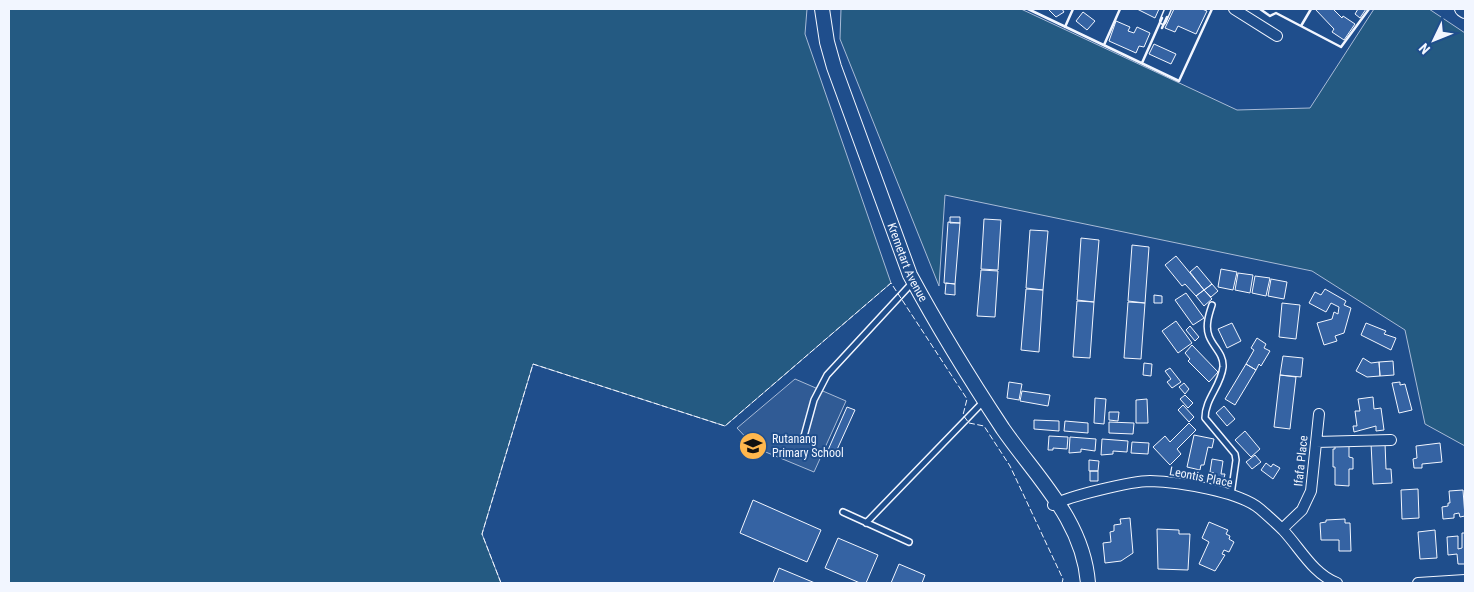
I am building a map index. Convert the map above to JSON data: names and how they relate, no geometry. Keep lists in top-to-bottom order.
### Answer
{
  "streets": {
    "street": ["Kremetart Avenue", "Ifafa Place", "Leontis Place"]
  },
  "crossings": [
    ["Kremetart Avenue", "Leontis Place"],
    ["Ifafa Place", "Leontis Place"]
  ],
  "places": {
    "school or university": ["Rutanang Primary School"]
  },
  "north": "bottom left"
}
